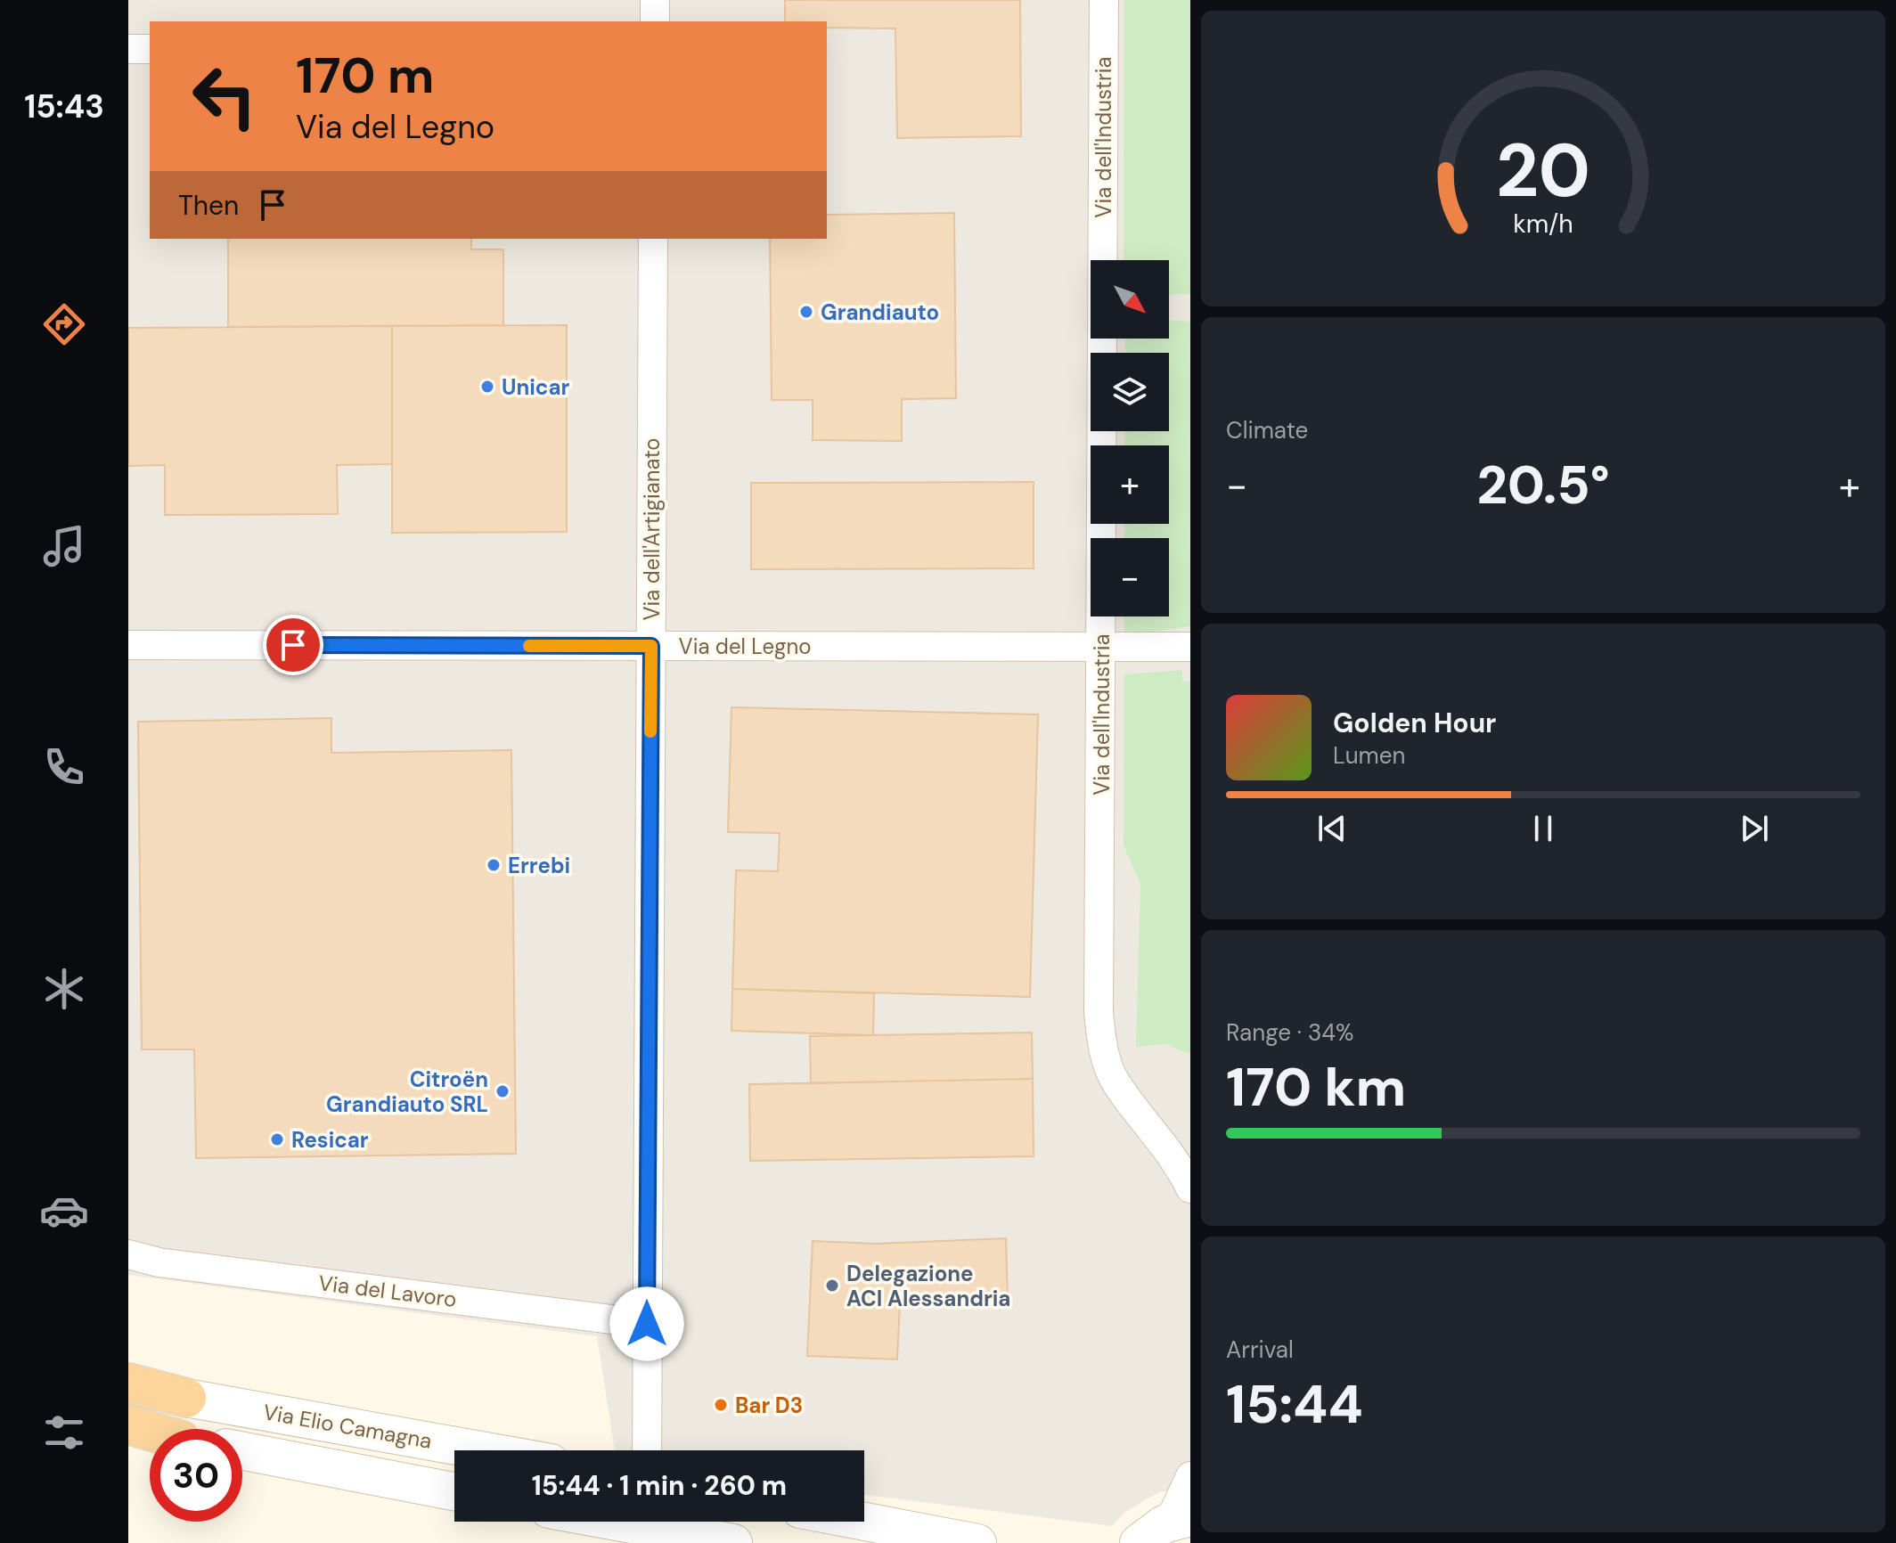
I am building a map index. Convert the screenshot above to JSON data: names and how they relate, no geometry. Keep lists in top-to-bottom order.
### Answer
{
  "streets": {
    "street": [
      "Via dell'Industria",
      "Via dell'Artigianato",
      "Via del Legno",
      "Via del Lavoro",
      "Via Elio Camagna"
    ]
  },
  "crossings": [
    ["Via dell'Industria", "Via del Legno"],
    ["Via dell'Artigianato", "Via del Legno"],
    ["Via dell'Artigianato", "Via del Lavoro"]
  ],
  "places": [
    "Grandiauto",
    "Unicar",
    "Errebi",
    "Citroën Grandiauto SRL",
    "Resicar",
    "Delegazione ACI Alessandria",
    "Bar D3"
  ],
  "north": "bottom right",
  "page": {
    "tabs": "15:43",
    "turn": ["170 m", "Via del Legno"],
    "then": "Then",
    "map_buttons": ["+", "−"],
    "tile": [
      "Climate",
      ["Range · 34%", "170 km"],
      ["Arrival", "15:44"]
    ],
    "heat": ["−", "20.5°", "+"],
    "song": ["Golden Hour", "Lumen"],
    "limit": "30",
    "trip": "15:44 · 1 min · 260 m",
    "gauge": ["20", "km/h"]
  }
}
